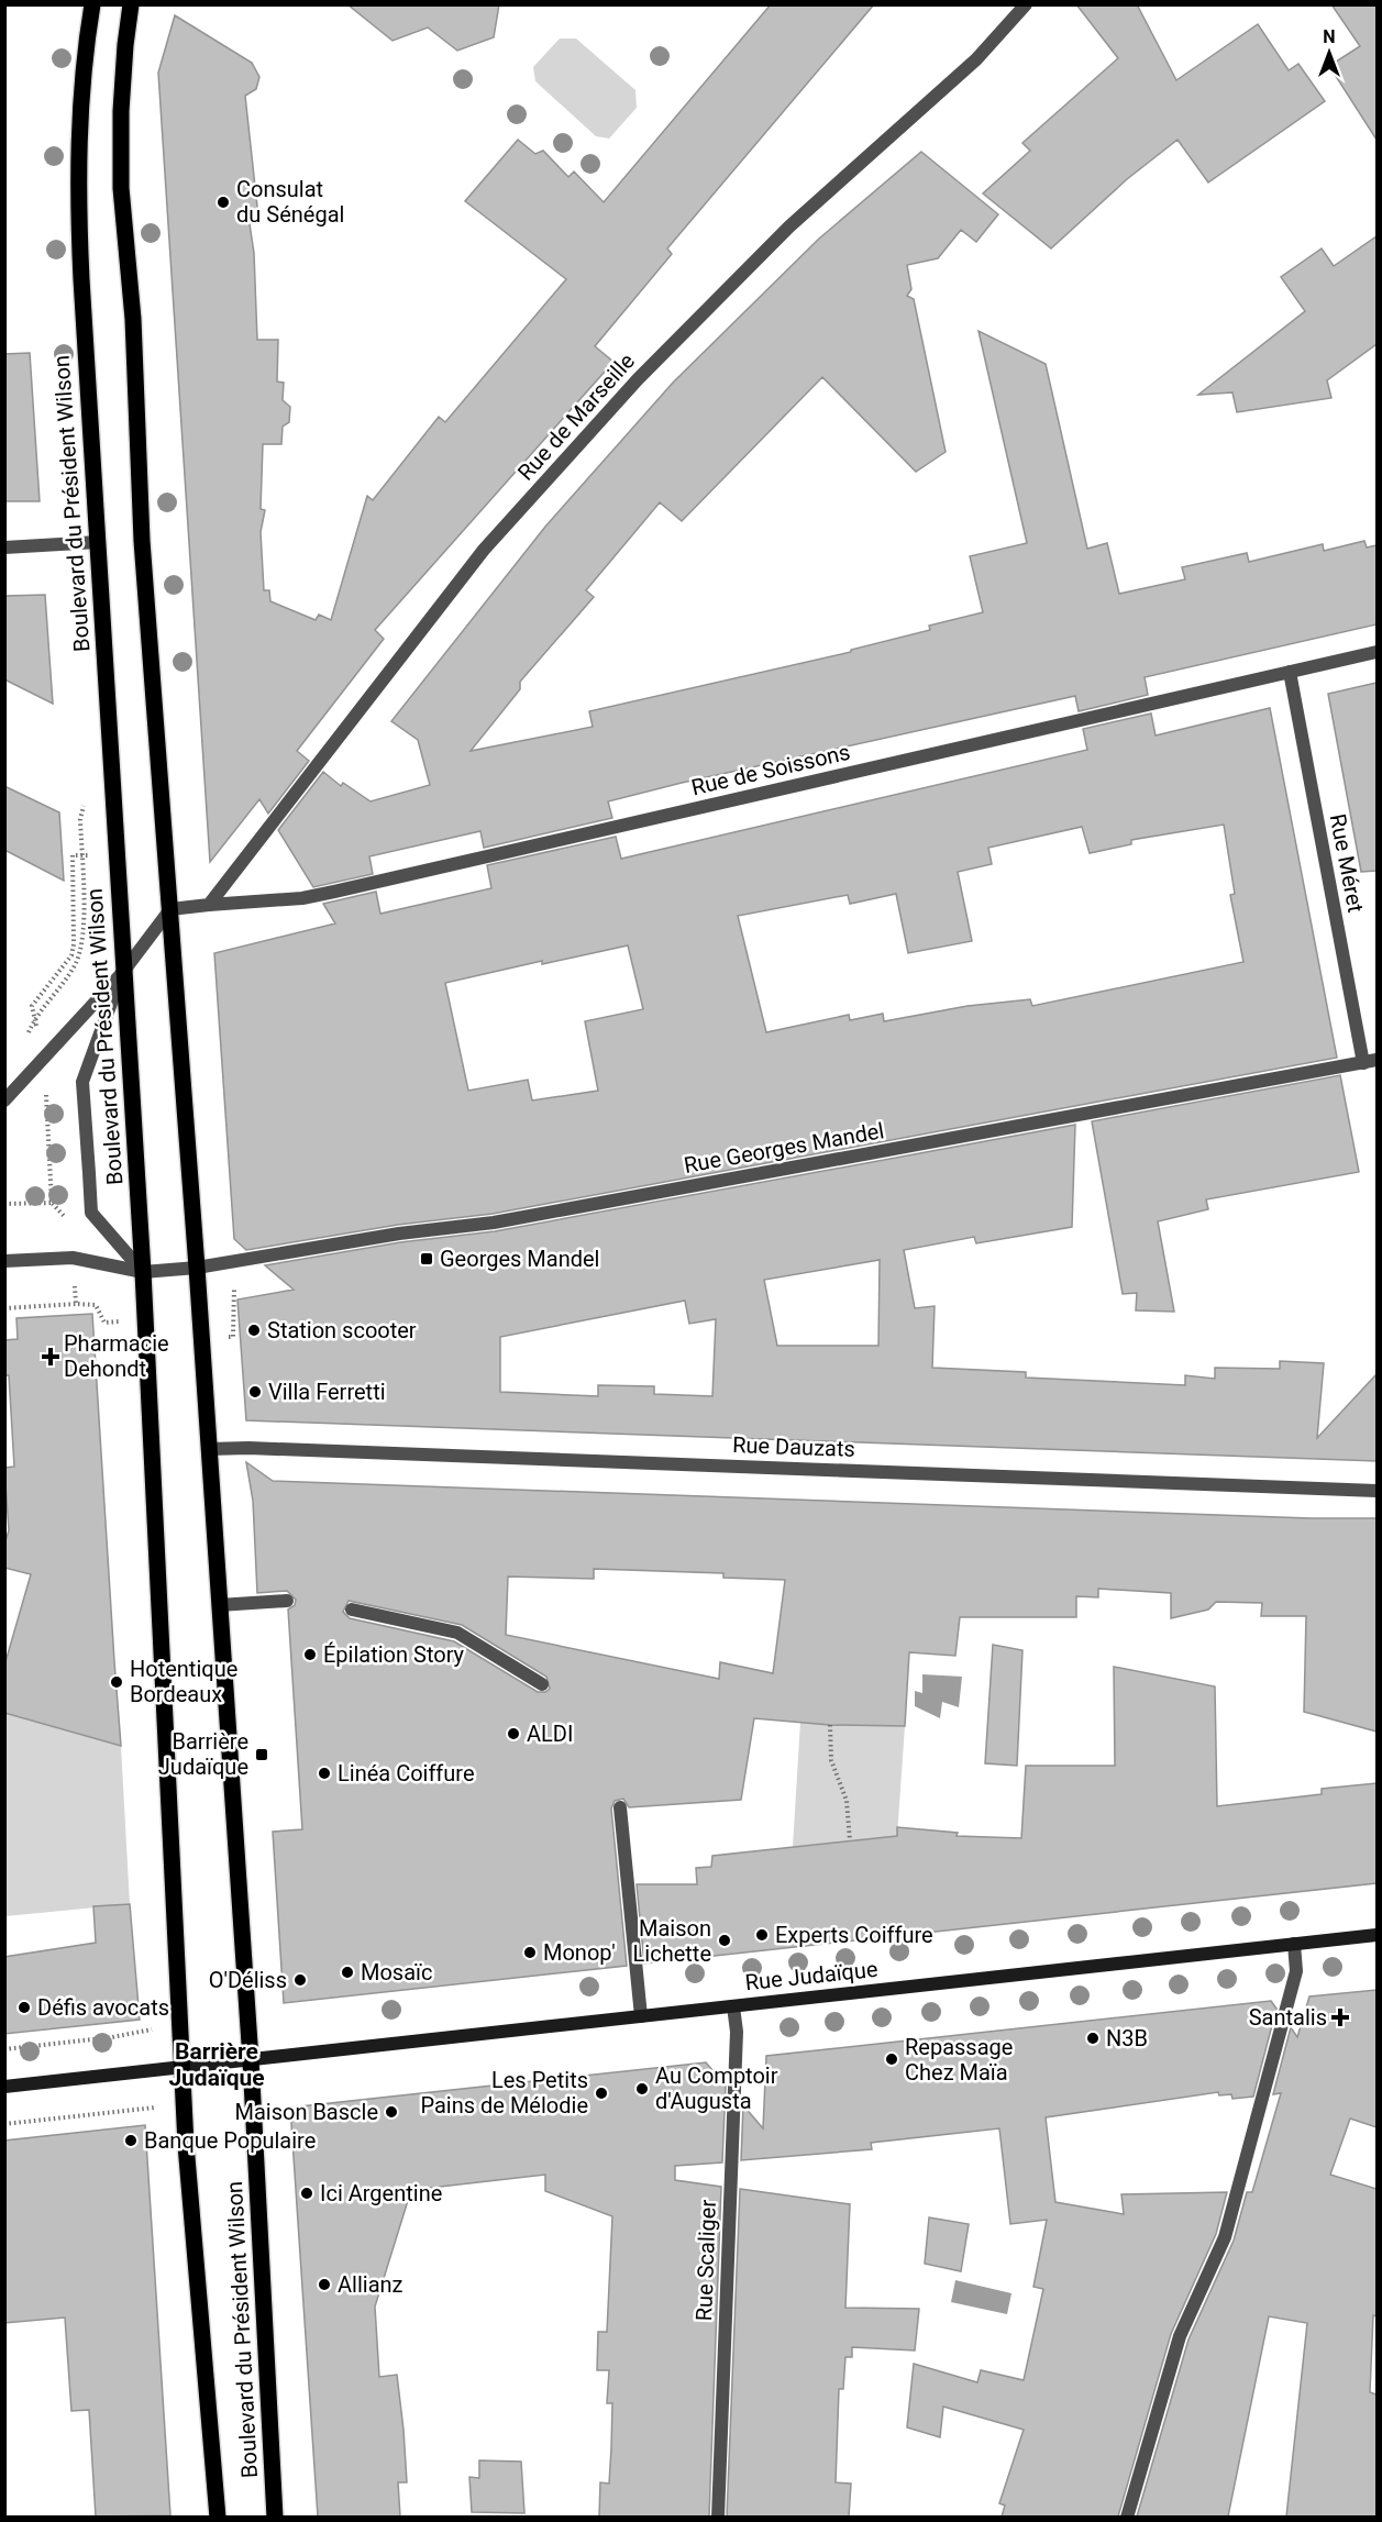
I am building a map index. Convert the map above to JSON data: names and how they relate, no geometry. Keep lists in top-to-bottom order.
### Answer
{
  "streets": {
    "main road": ["Boulevard du Président Wilson", "Rue Judaïque"],
    "street": [
      "Rue de Marseille",
      "Rue de Soissons",
      "Rue Méret",
      "Rue Georges Mandel",
      "Rue Dauzats",
      "Rue Scaliger"
    ]
  },
  "crossings": [
    ["Rue de Marseille", "Rue de Soissons"],
    ["Boulevard du Président Wilson", "Rue de Soissons"],
    ["Boulevard du Président Wilson", "Rue Georges Mandel"],
    ["Boulevard du Président Wilson", "Rue Dauzats"],
    ["Boulevard du Président Wilson", "Rue Judaïque"],
    ["Rue de Soissons", "Rue Méret"],
    ["Rue Méret", "Rue Georges Mandel"],
    ["Rue Judaïque", "Rue Scaliger"]
  ],
  "districts": ["Barrière Judaïque"],
  "places": {
    "other": [
      "Consulat du Sénégal",
      "Station scooter",
      "Villa Ferretti",
      "Épilation Story",
      "Hotentique Bordeaux",
      "ALDI",
      "Linéa Coiffure",
      "Experts Coiffure",
      "Maison Lichette",
      "Monop'",
      "Mosaïc",
      "O'Déliss",
      "Défis avocats",
      "N3B",
      "Repassage Chez Maïa",
      "Au Comptoir d'Augusta",
      "Les Petits Pains de Mélodie",
      "Maison Bascle",
      "Banque Populaire",
      "Ici Argentine",
      "Allianz"
    ],
    "transit": ["Georges Mandel", "Barrière Judaïque"],
    "health": ["Pharmacie Dehondt", "Santalis"]
  },
  "north": "top"
}
